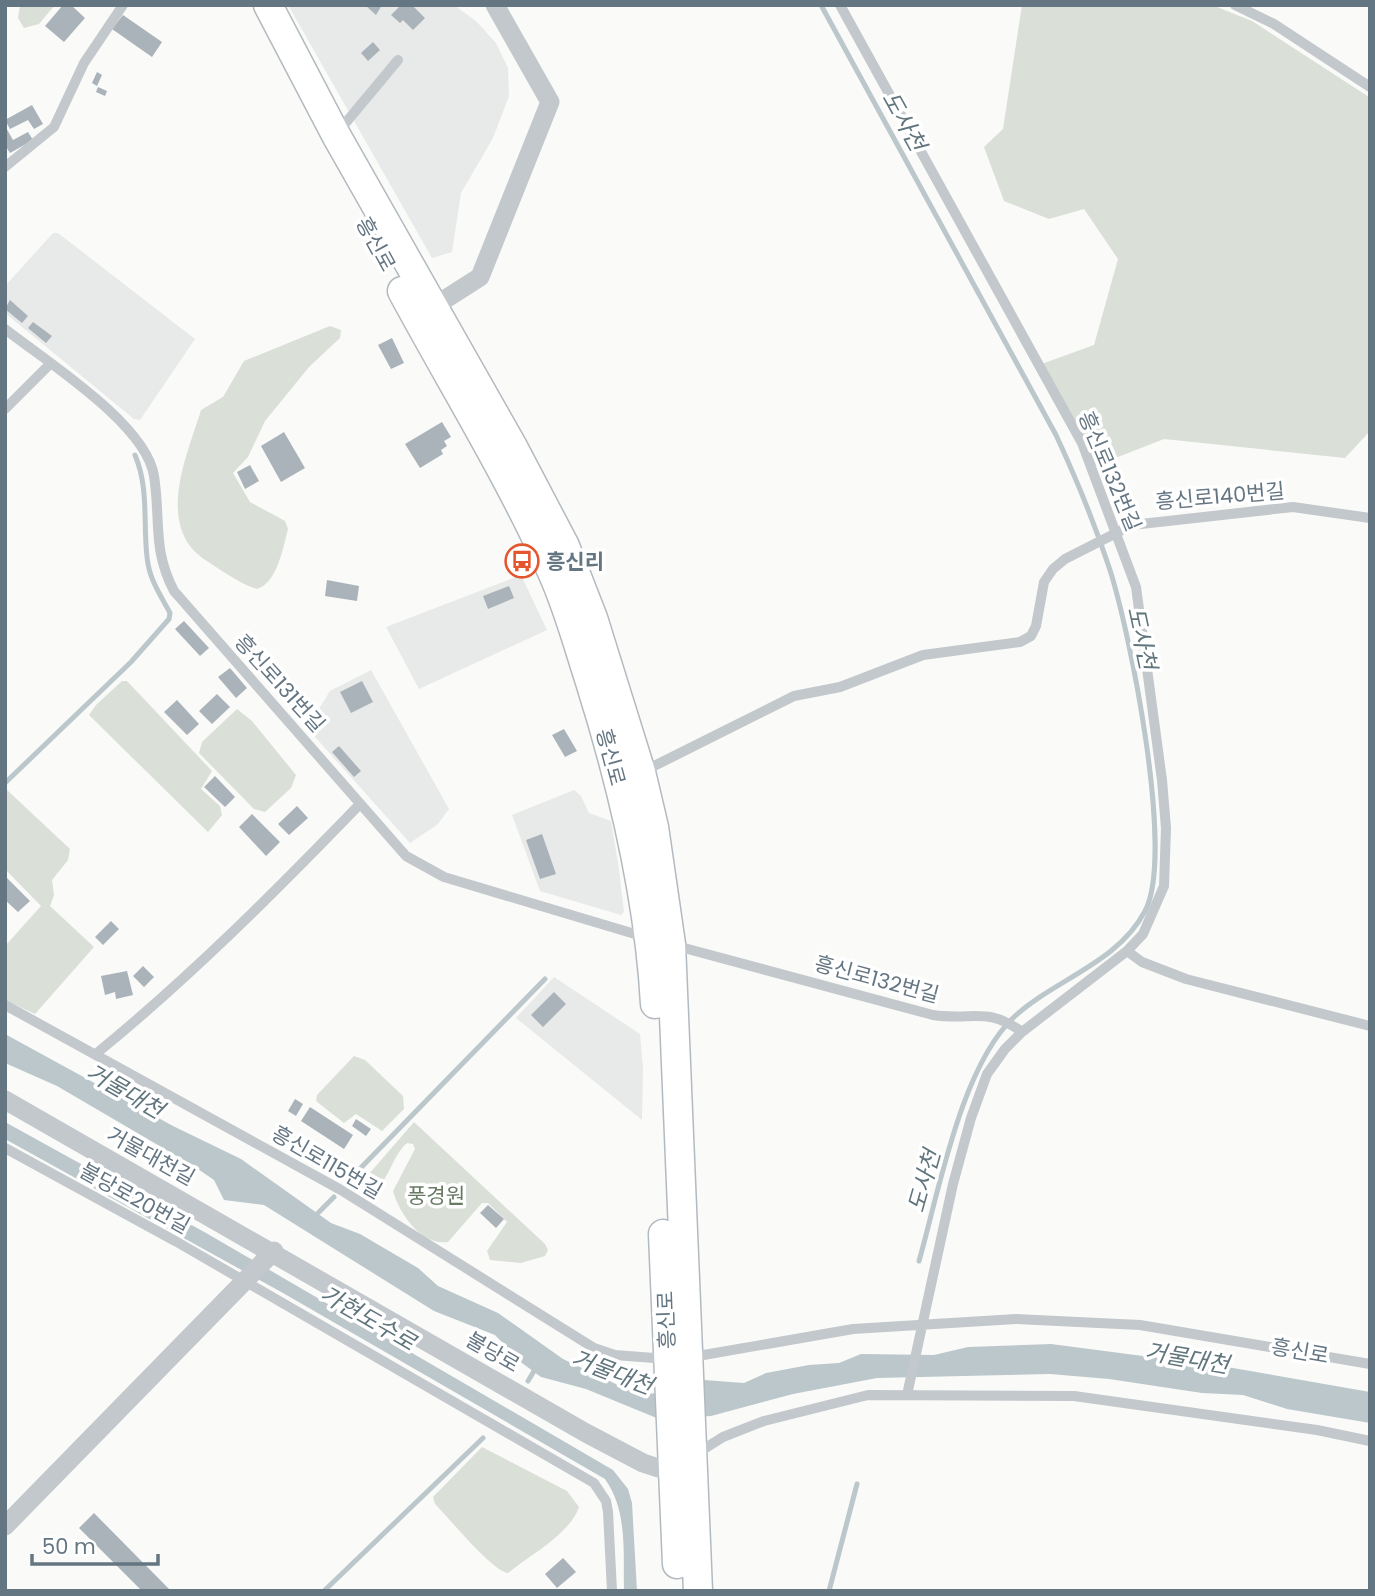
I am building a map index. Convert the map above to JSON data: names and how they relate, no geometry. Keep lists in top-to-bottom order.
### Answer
{
  "streets": {
    "main road": ["흥신로"],
    "street": ["거물대천길", "불당로"],
    "lane": [
      "흥신로132번길",
      "흥신로140번길",
      "흥신로131번길",
      "흥신로115번길",
      "불당로20번길"
    ]
  },
  "crossings": [
    ["흥신로", "흥신로132번길"],
    ["흥신로", "흥신로140번길"],
    ["흥신로", "흥신로131번길"],
    ["흥신로", "흥신로115번길"],
    ["흥신로", "불당로"],
    ["흥신로132번길", "흥신로140번길"],
    ["흥신로132번길", "흥신로131번길"],
    ["거물대천길", "불당로"]
  ],
  "water": ["도사천", "거물대천", "가현도수로"],
  "parks": ["풍경원"],
  "places": {
    "bus stop": ["흥신리"]
  },
  "scale_bar": "50 m"
}
